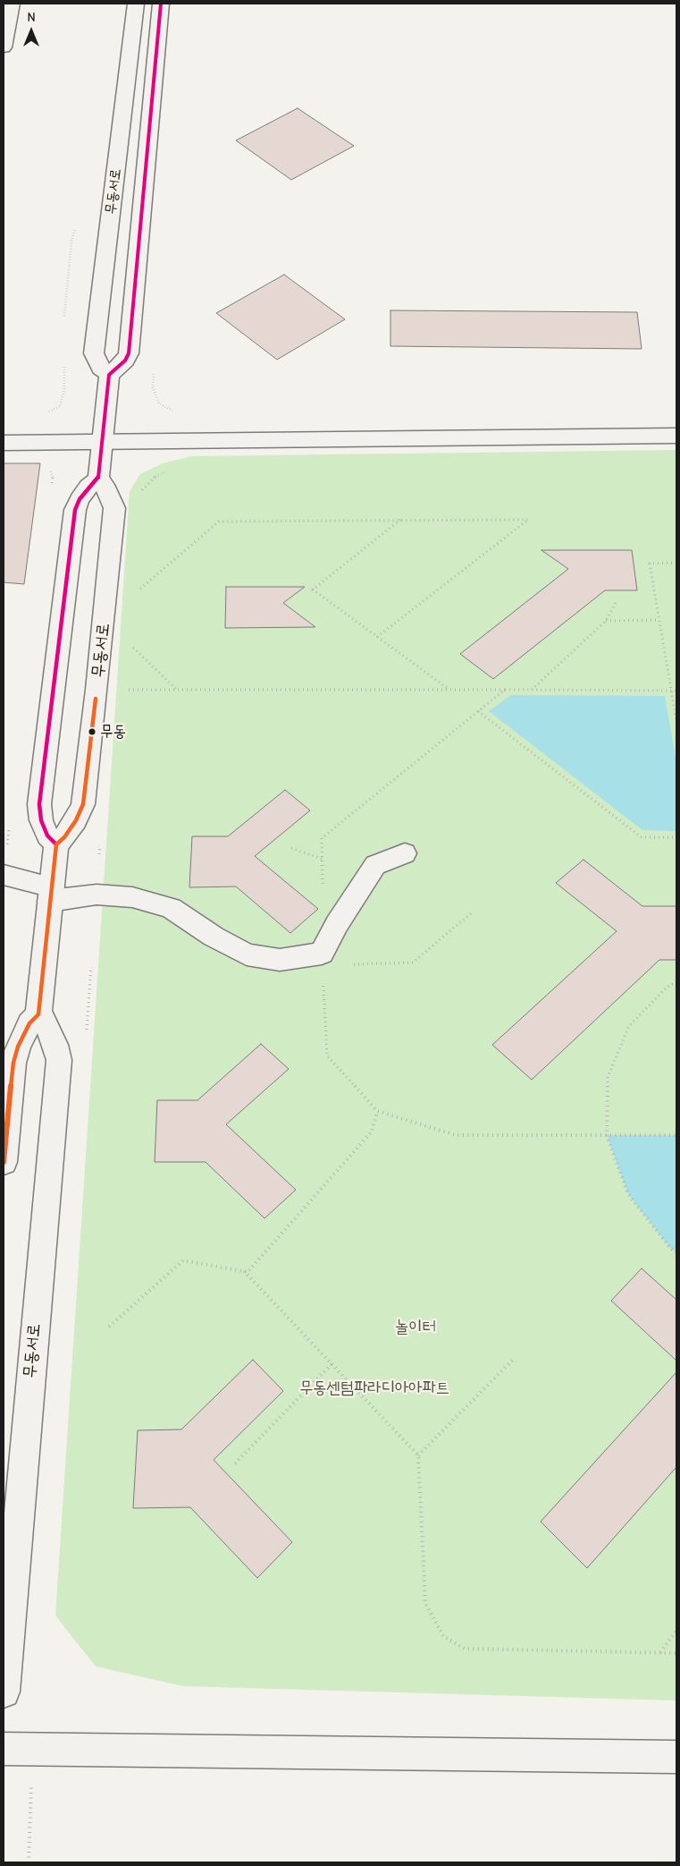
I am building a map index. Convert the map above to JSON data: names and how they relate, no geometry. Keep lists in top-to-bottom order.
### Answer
{
  "streets": {
    "main road": ["무동서로"]
  },
  "parks": ["놀이터", "무동센텀파라디아아파트"],
  "places": ["무동"],
  "north": "top"
}
